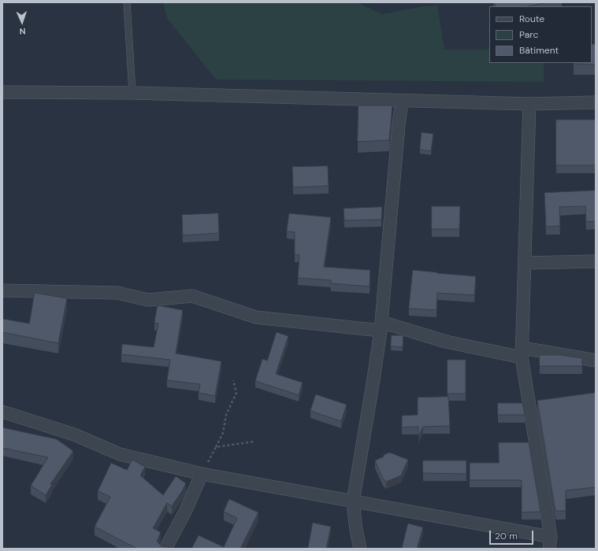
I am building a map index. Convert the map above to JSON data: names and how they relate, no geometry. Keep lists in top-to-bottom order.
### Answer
{
  "legend": ["Route", "Parc", "Bâtiment"],
  "scale_bar": "20 m",
  "north": "bottom"
}
